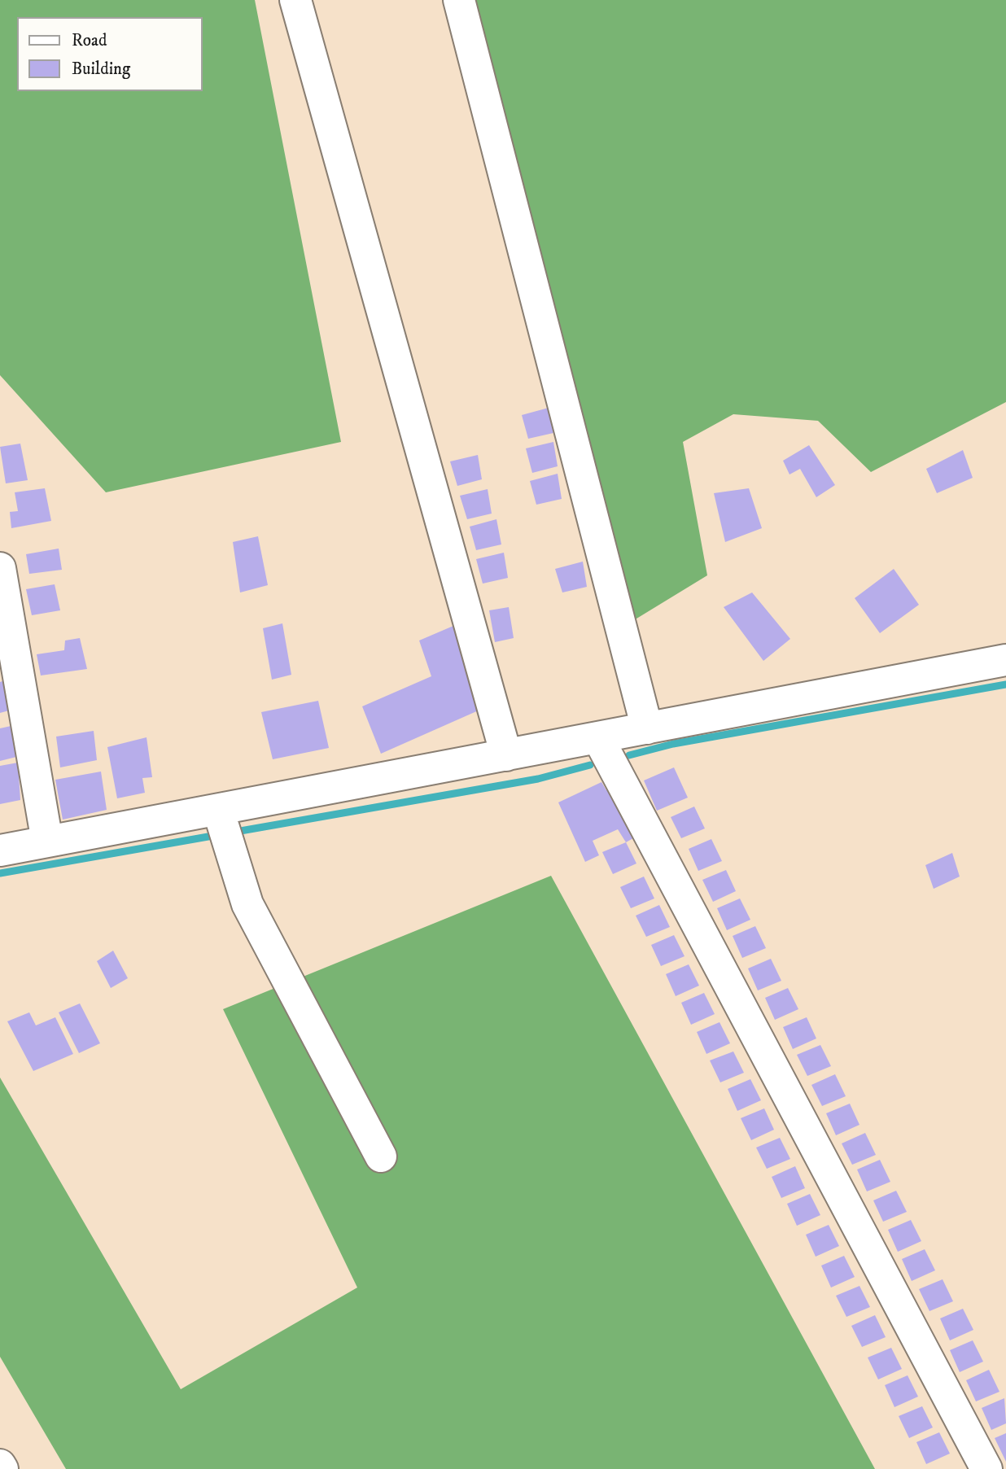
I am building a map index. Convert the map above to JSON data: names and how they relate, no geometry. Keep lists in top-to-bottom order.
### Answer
{
  "legend": ["Road", "Building"]
}
